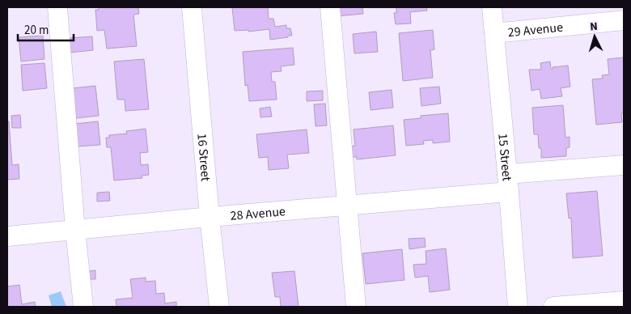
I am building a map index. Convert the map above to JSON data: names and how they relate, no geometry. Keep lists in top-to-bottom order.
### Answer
{
  "streets": {
    "street": [
      "29 Avenue",
      "16 Street",
      "15 Street",
      "28 Avenue"
    ]
  },
  "crossings": [
    ["29 Avenue", "15 Street"],
    ["16 Street", "28 Avenue"],
    ["15 Street", "28 Avenue"]
  ],
  "scale_bar": "20 m",
  "north": "top"
}
